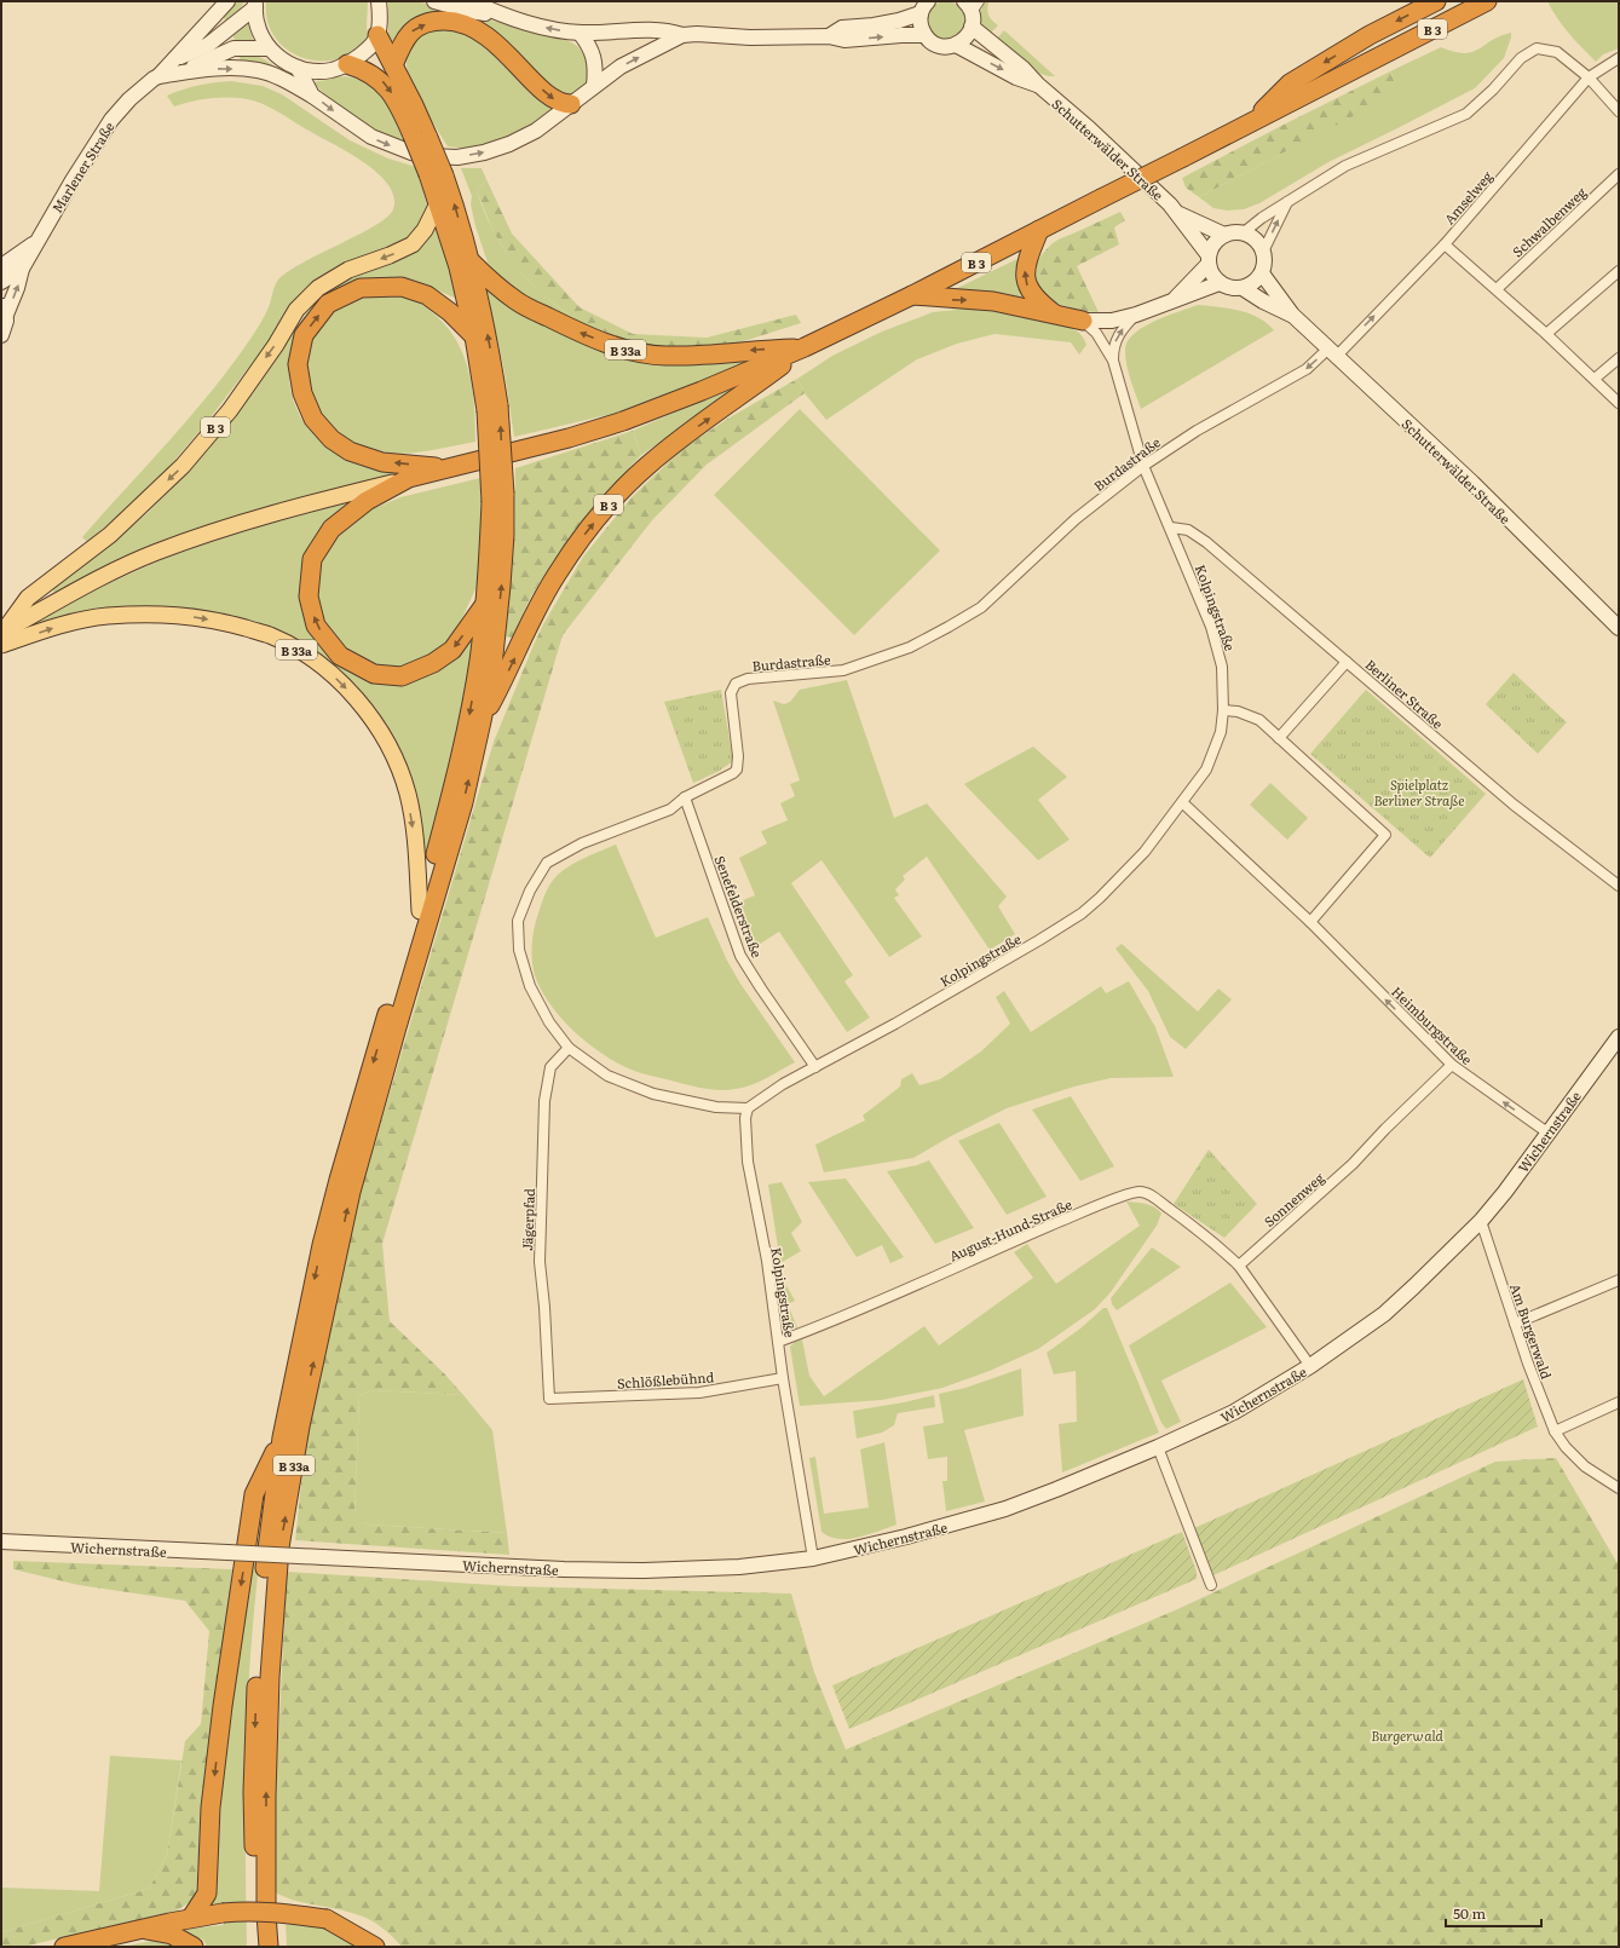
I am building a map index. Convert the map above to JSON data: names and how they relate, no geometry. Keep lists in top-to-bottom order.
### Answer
{
  "streets": {
    "highway": ["B 3", "B 33a"],
    "main road": ["Schutterwälder Straße", "Marlener Straße", "Wichernstraße"],
    "street": [
      "Amselweg",
      "Schwalbenweg",
      "Burdastraße",
      "Kolpingstraße",
      "Berliner Straße",
      "Senefelderstraße",
      "Heimburgstraße",
      "Sonnenweg",
      "Jägerpfad",
      "August-Hund-Straße",
      "Am Burgerwald",
      "Schlößlebühnd"
    ]
  },
  "crossings": [
    ["B 3", "B 33a"],
    ["Schutterwälder Straße", "Amselweg"],
    ["Schutterwälder Straße", "Burdastraße"],
    ["Amselweg", "Burdastraße"],
    ["Burdastraße", "Kolpingstraße"],
    ["Burdastraße", "Senefelderstraße"],
    ["Burdastraße", "Jägerpfad"],
    ["Kolpingstraße", "Berliner Straße"],
    ["Kolpingstraße", "Senefelderstraße"],
    ["Kolpingstraße", "Heimburgstraße"],
    ["Kolpingstraße", "Wichernstraße"],
    ["Kolpingstraße", "August-Hund-Straße"],
    ["Kolpingstraße", "Schlößlebühnd"],
    ["Heimburgstraße", "Wichernstraße"],
    ["Heimburgstraße", "Sonnenweg"],
    ["Wichernstraße", "Am Burgerwald"],
    ["Sonnenweg", "August-Hund-Straße"],
    ["Jägerpfad", "Schlößlebühnd"]
  ],
  "one_way": ["Amselweg", "Heimburgstraße"],
  "parks": ["Spielplatz Berliner Straße", "Burgerwald"],
  "scale_bar": "50 m"
}
